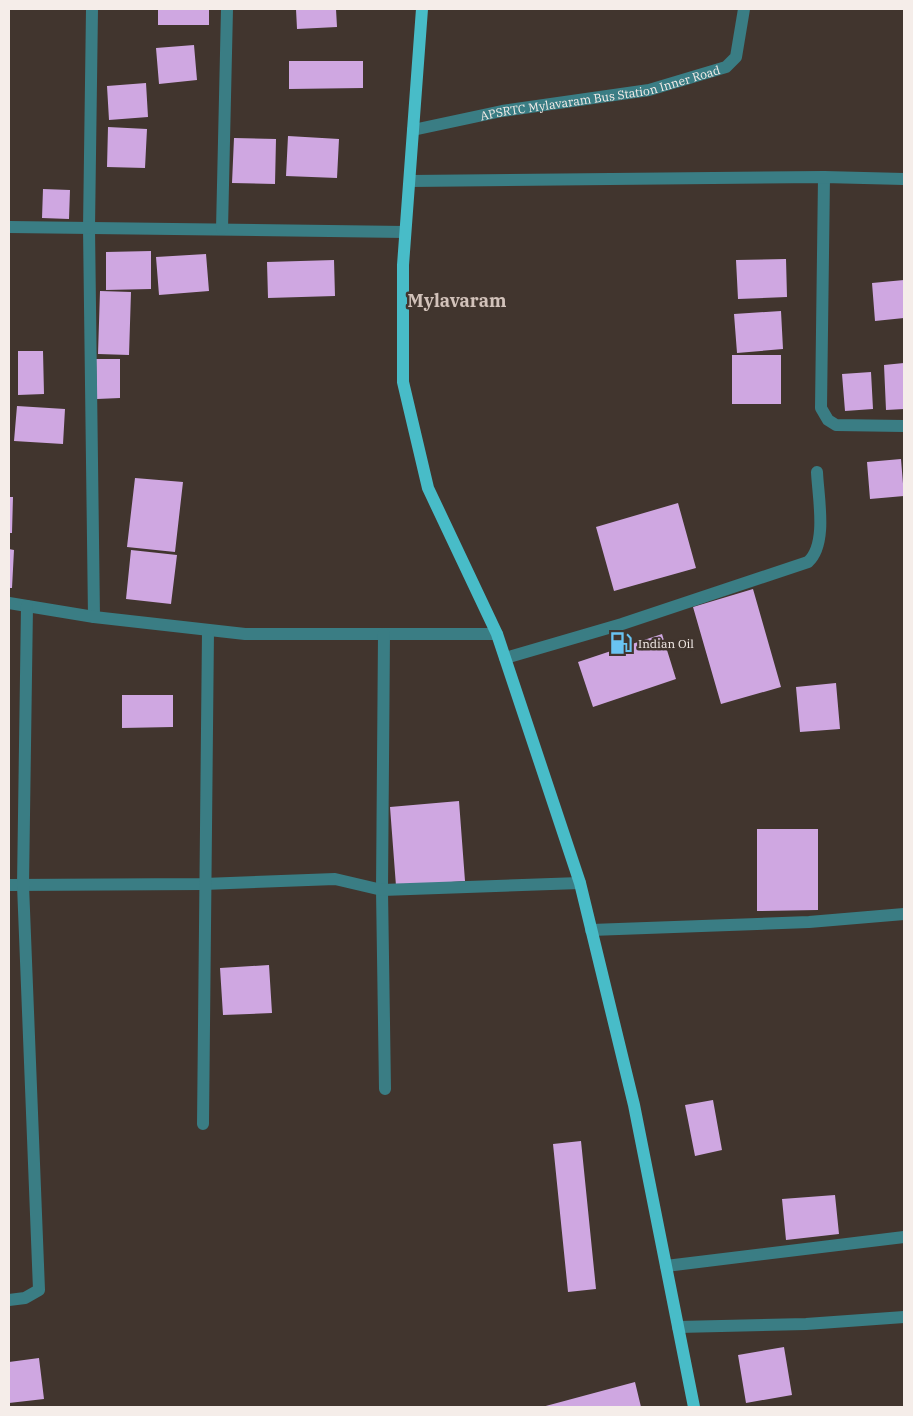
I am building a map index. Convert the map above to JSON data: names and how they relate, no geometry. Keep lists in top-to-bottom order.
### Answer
{
  "streets": {
    "street": ["APSRTC Mylavaram Bus Station Inner Road"]
  },
  "districts": ["Mylavaram"],
  "places": {
    "fuel station": ["Indian Oil"]
  }
}
